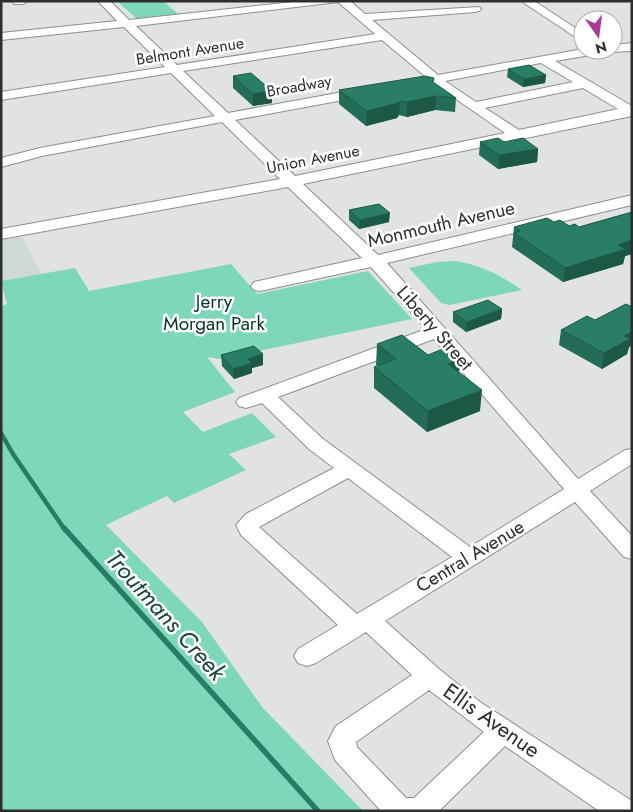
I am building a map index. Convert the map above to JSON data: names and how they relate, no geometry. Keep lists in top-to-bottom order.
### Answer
{
  "streets": {
    "street": [
      "Belmont Avenue",
      "Broadway",
      "Union Avenue",
      "Monmouth Avenue",
      "Liberty Street",
      "Central Avenue",
      "Ellis Avenue"
    ]
  },
  "crossings": [
    ["Belmont Avenue", "Liberty Street"],
    ["Broadway", "Liberty Street"],
    ["Union Avenue", "Liberty Street"],
    ["Monmouth Avenue", "Liberty Street"],
    ["Liberty Street", "Central Avenue"],
    ["Central Avenue", "Ellis Avenue"]
  ],
  "water": ["Troutmans Creek"],
  "parks": ["Jerry Morgan Park"],
  "north": "bottom"
}
